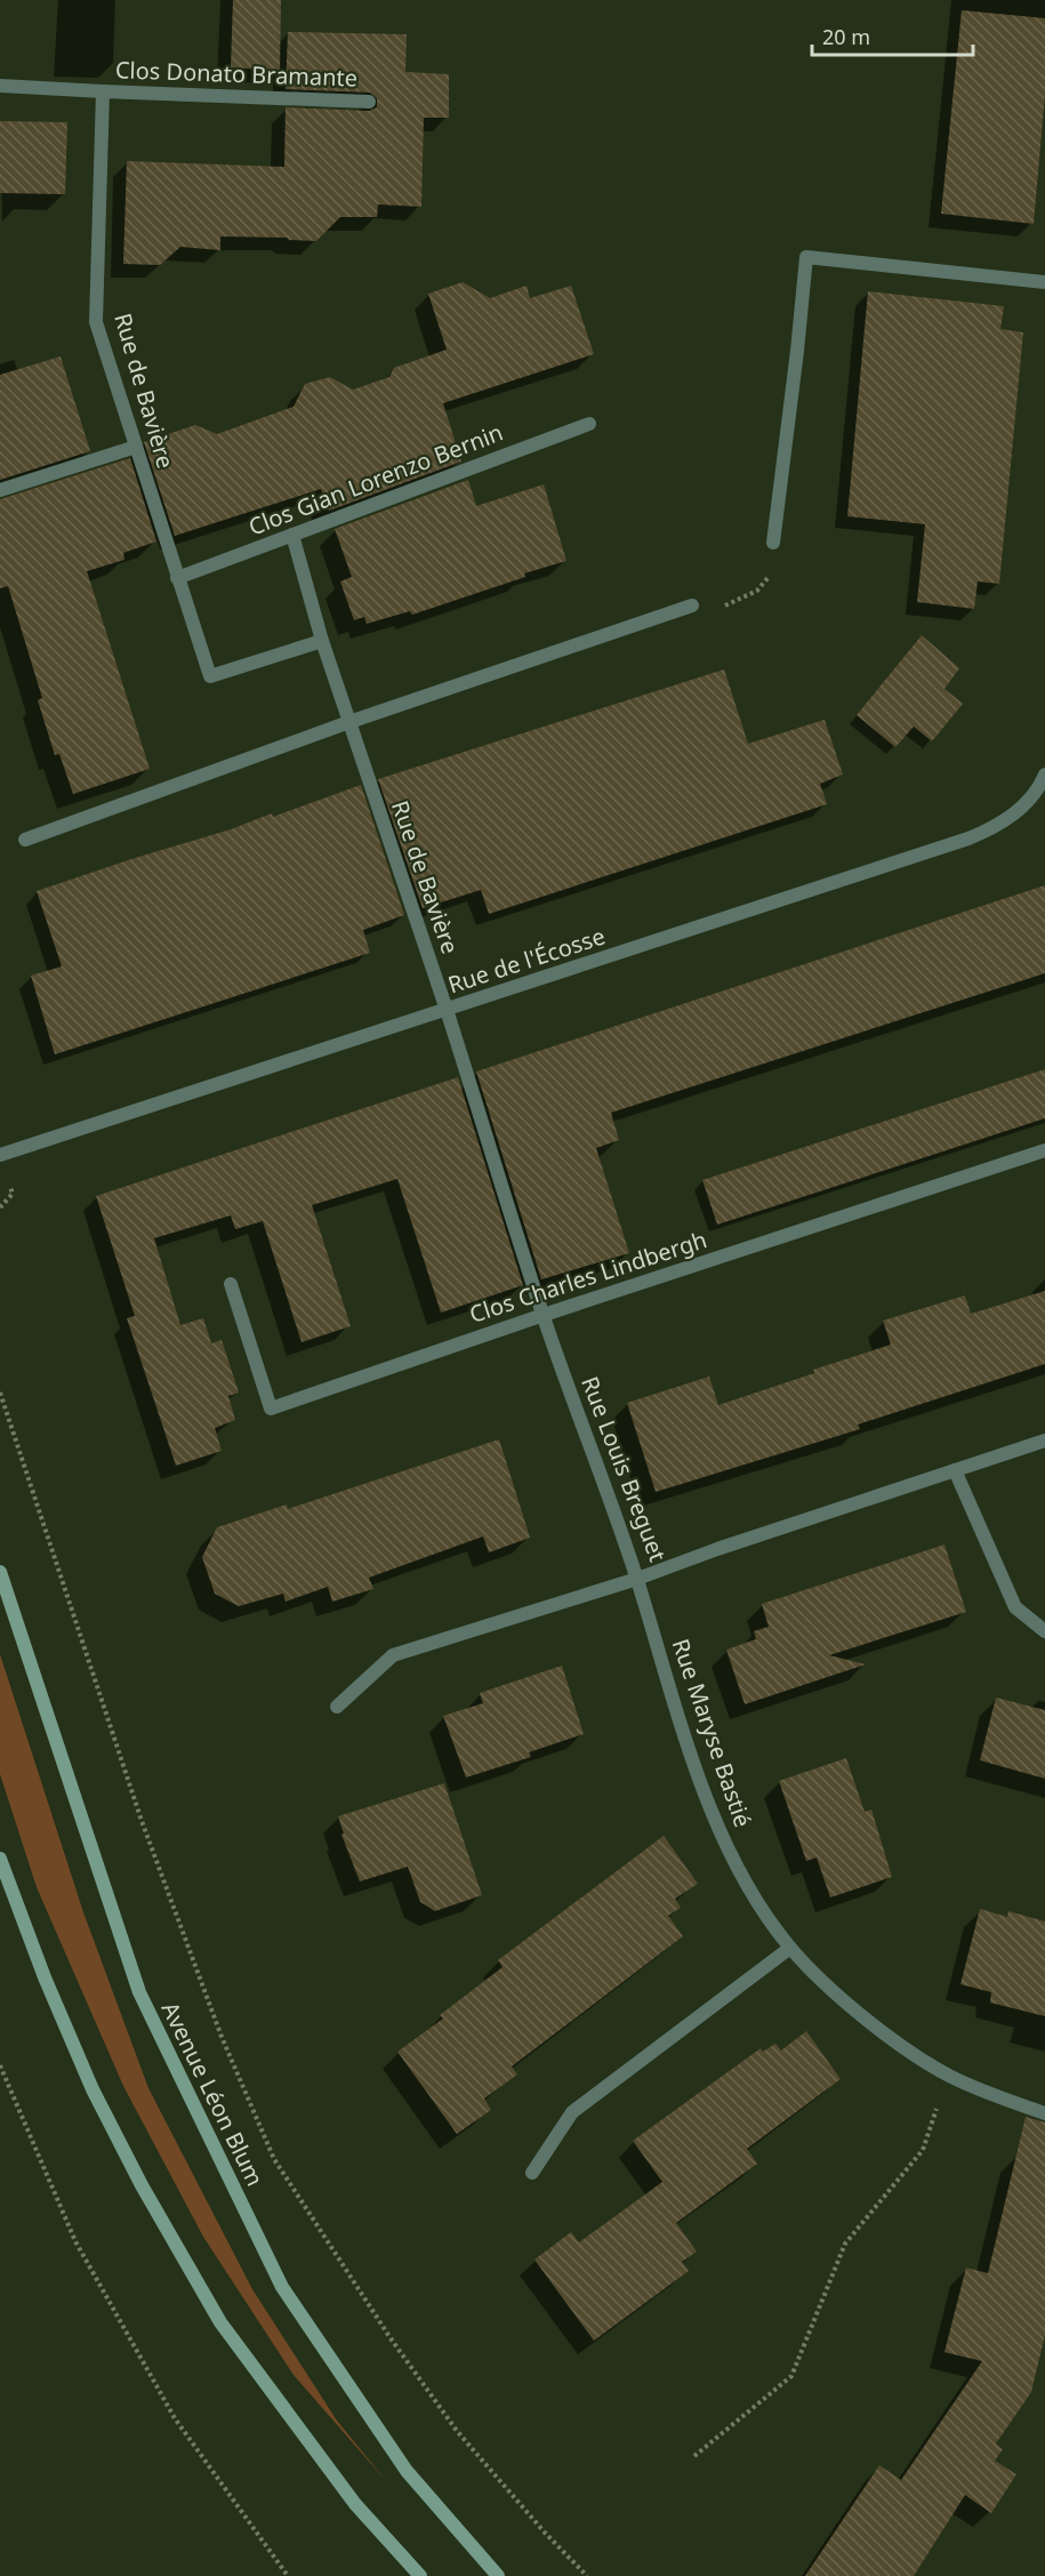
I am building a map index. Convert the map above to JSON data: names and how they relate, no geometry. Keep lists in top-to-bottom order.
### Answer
{
  "streets": {
    "main road": ["Avenue Léon Blum"],
    "street": [
      "Clos Donato Bramante",
      "Rue de Bavière",
      "Clos Gian Lorenzo Bernin",
      "Rue de l'Écosse",
      "Clos Charles Lindbergh",
      "Rue Louis Breguet",
      "Rue Maryse Bastié"
    ]
  },
  "crossings": [
    ["Clos Donato Bramante", "Rue de Bavière"],
    ["Rue de Bavière", "Clos Gian Lorenzo Bernin"],
    ["Rue de Bavière", "Rue de l'Écosse"],
    ["Rue de Bavière", "Rue Louis Breguet"],
    ["Rue de l'Écosse", "Rue Louis Breguet"],
    ["Clos Charles Lindbergh", "Rue Louis Breguet"],
    ["Rue Louis Breguet", "Rue Maryse Bastié"]
  ],
  "scale_bar": "20 m"
}
